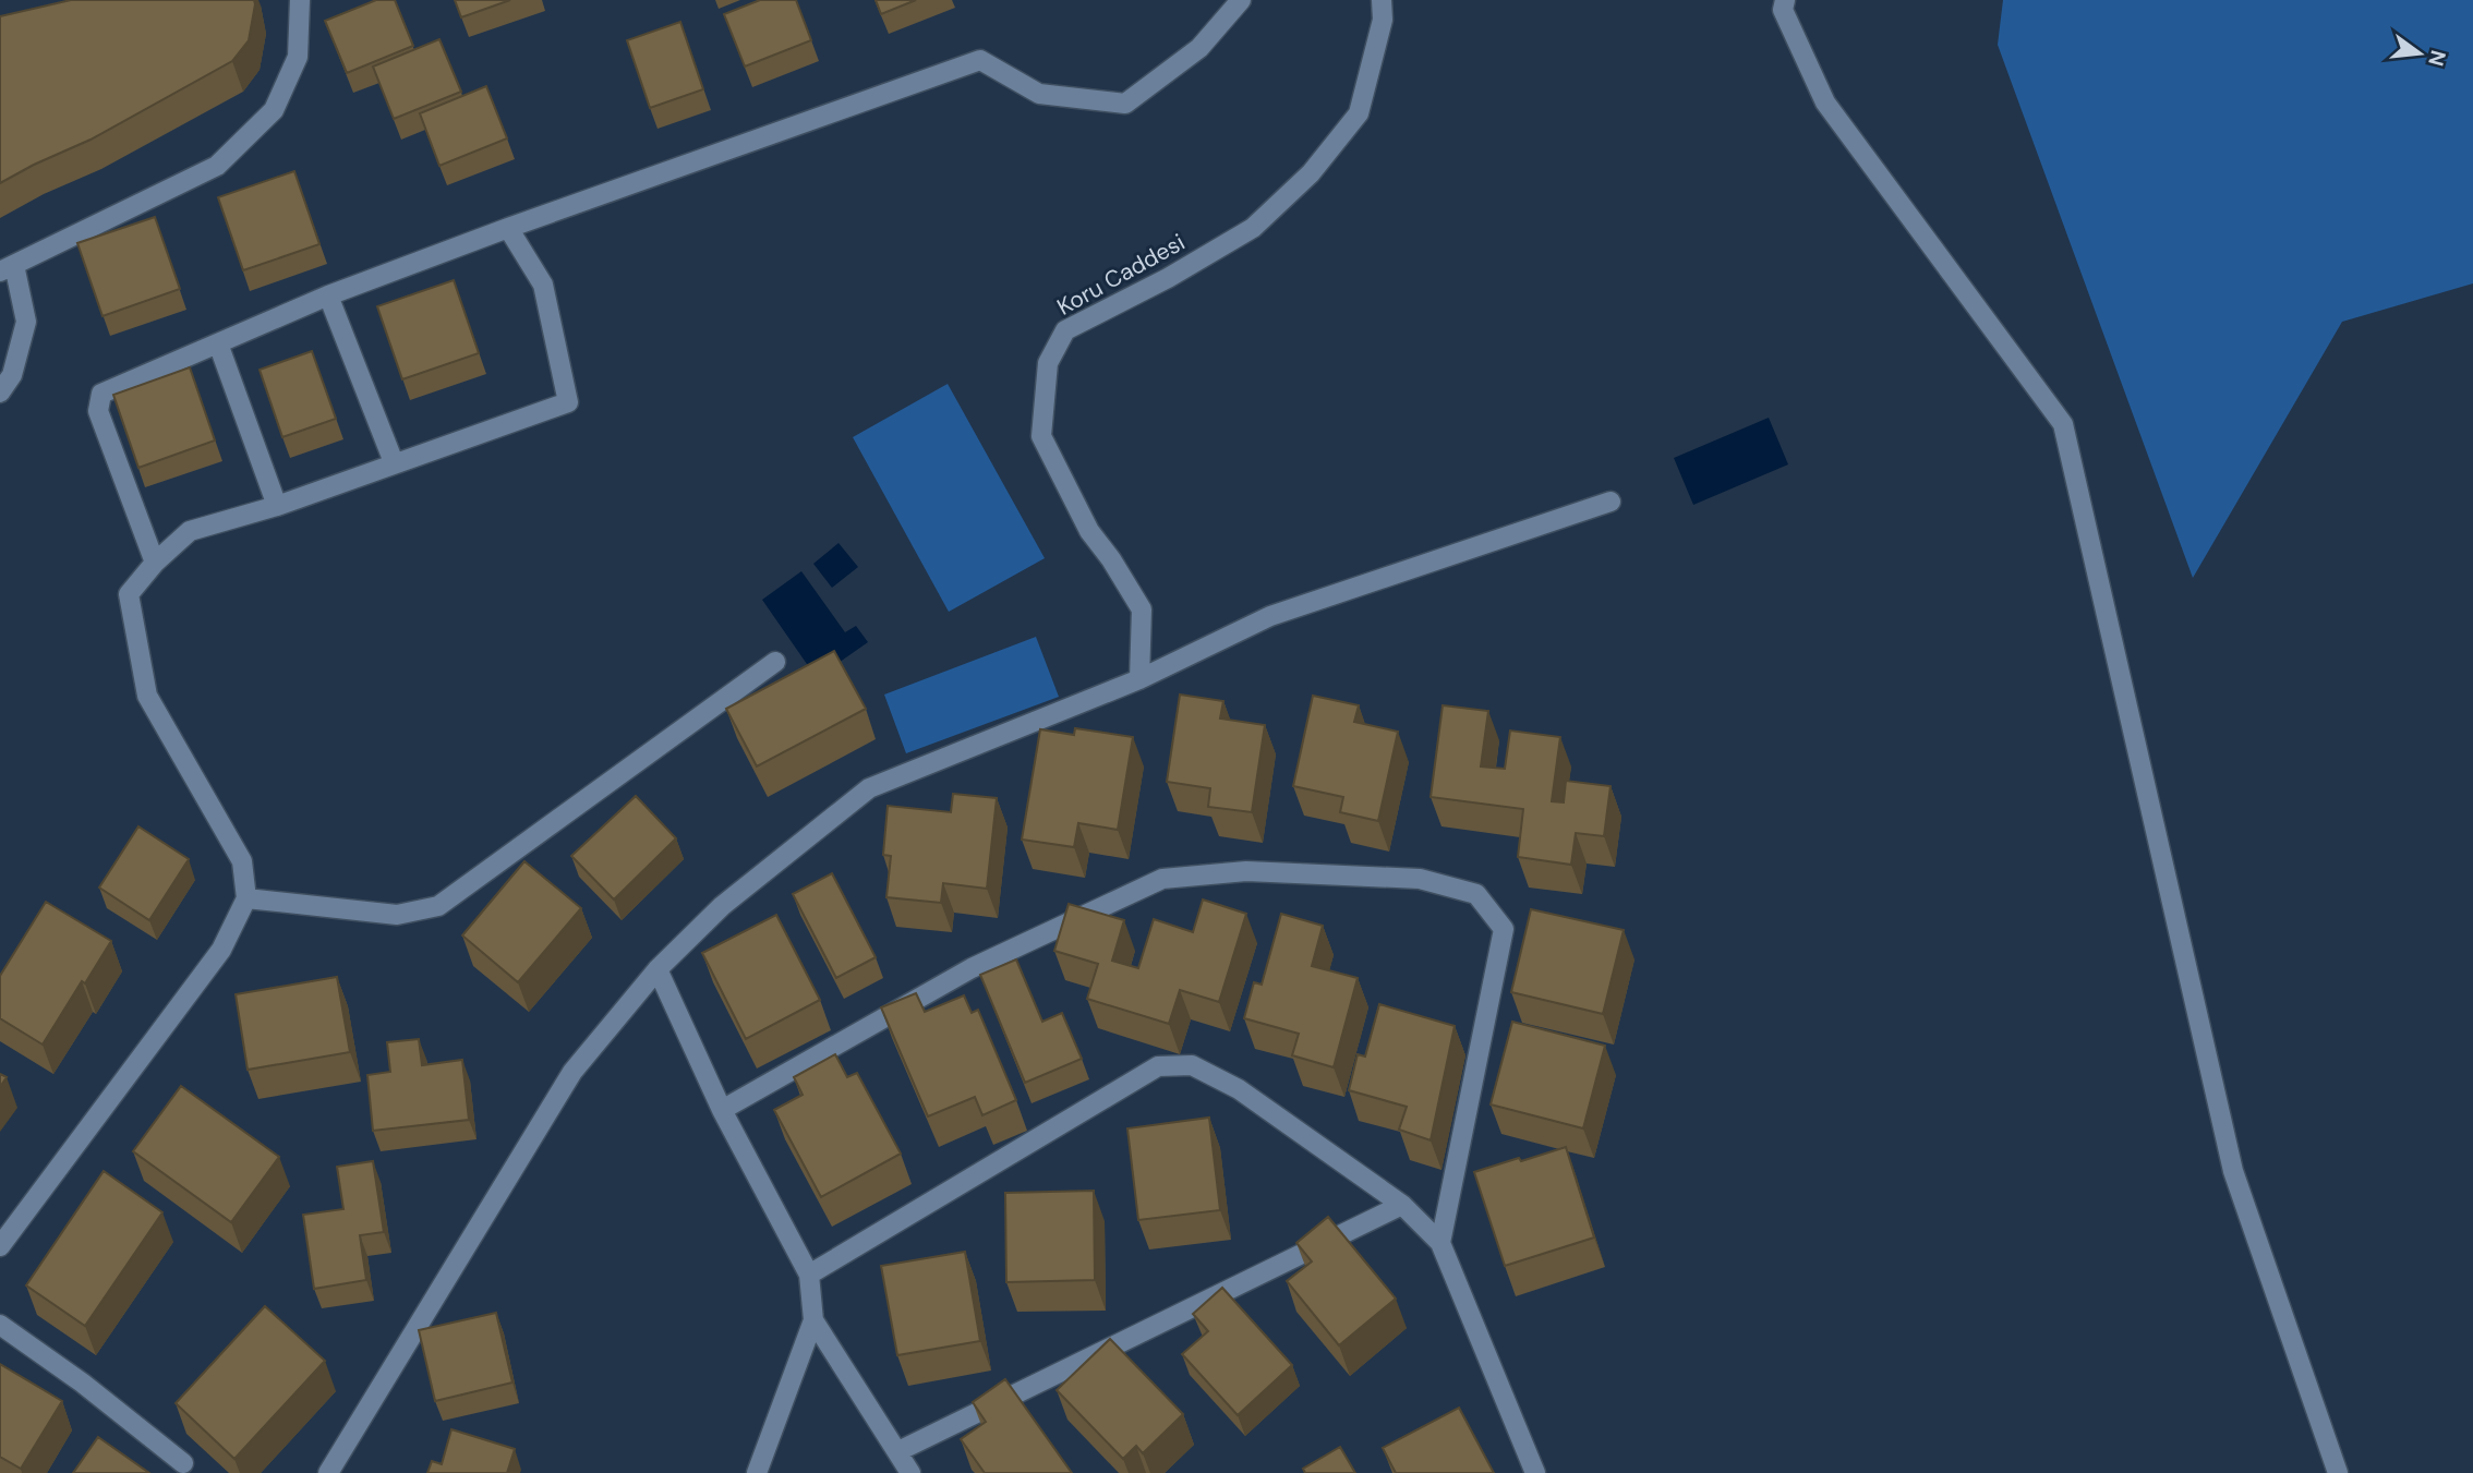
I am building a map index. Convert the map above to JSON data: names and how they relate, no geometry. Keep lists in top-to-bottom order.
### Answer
{
  "streets": {
    "street": ["Koru Caddesi"]
  },
  "north": "right"
}
